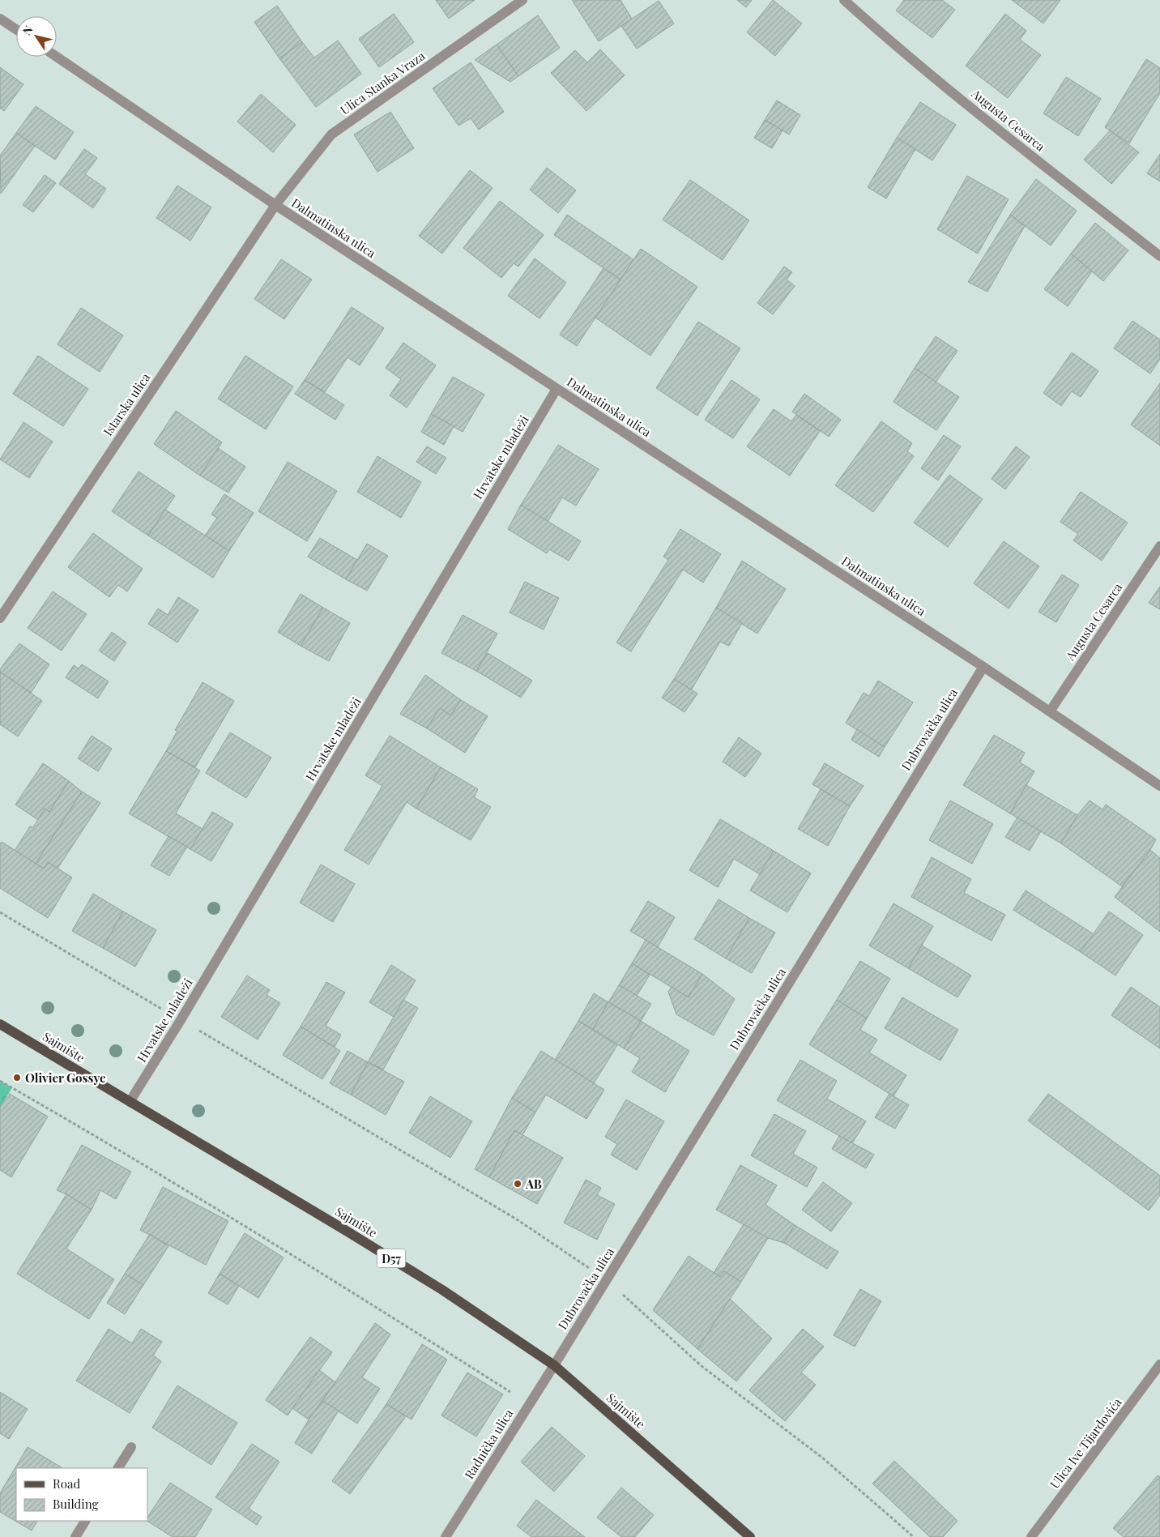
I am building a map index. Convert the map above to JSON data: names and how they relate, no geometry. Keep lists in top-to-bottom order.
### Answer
{
  "streets": {
    "main road": ["Sajmište", "D57"],
    "street": [
      "Ulica Stanka Vraza",
      "Augusta Cesarca",
      "Dalmatinska ulica",
      "Istarska ulica",
      "Hrvatske mladeži",
      "Dubrovačka ulica",
      "Ulica Ive Tijardovića",
      "Radnička ulica"
    ]
  },
  "crossings": [
    ["Ulica Stanka Vraza", "Dalmatinska ulica"],
    ["Ulica Stanka Vraza", "Istarska ulica"],
    ["Augusta Cesarca", "Dalmatinska ulica"],
    ["Dalmatinska ulica", "Istarska ulica"],
    ["Dalmatinska ulica", "Hrvatske mladeži"],
    ["Dalmatinska ulica", "Dubrovačka ulica"],
    ["Hrvatske mladeži", "Sajmište"],
    ["Dubrovačka ulica", "Sajmište"],
    ["Dubrovačka ulica", "Radnička ulica"],
    ["Sajmište", "Radnička ulica"]
  ],
  "places": ["Olivier Gossye", "AB"],
  "legend": ["Road", "Building"],
  "north": "top left"
}
